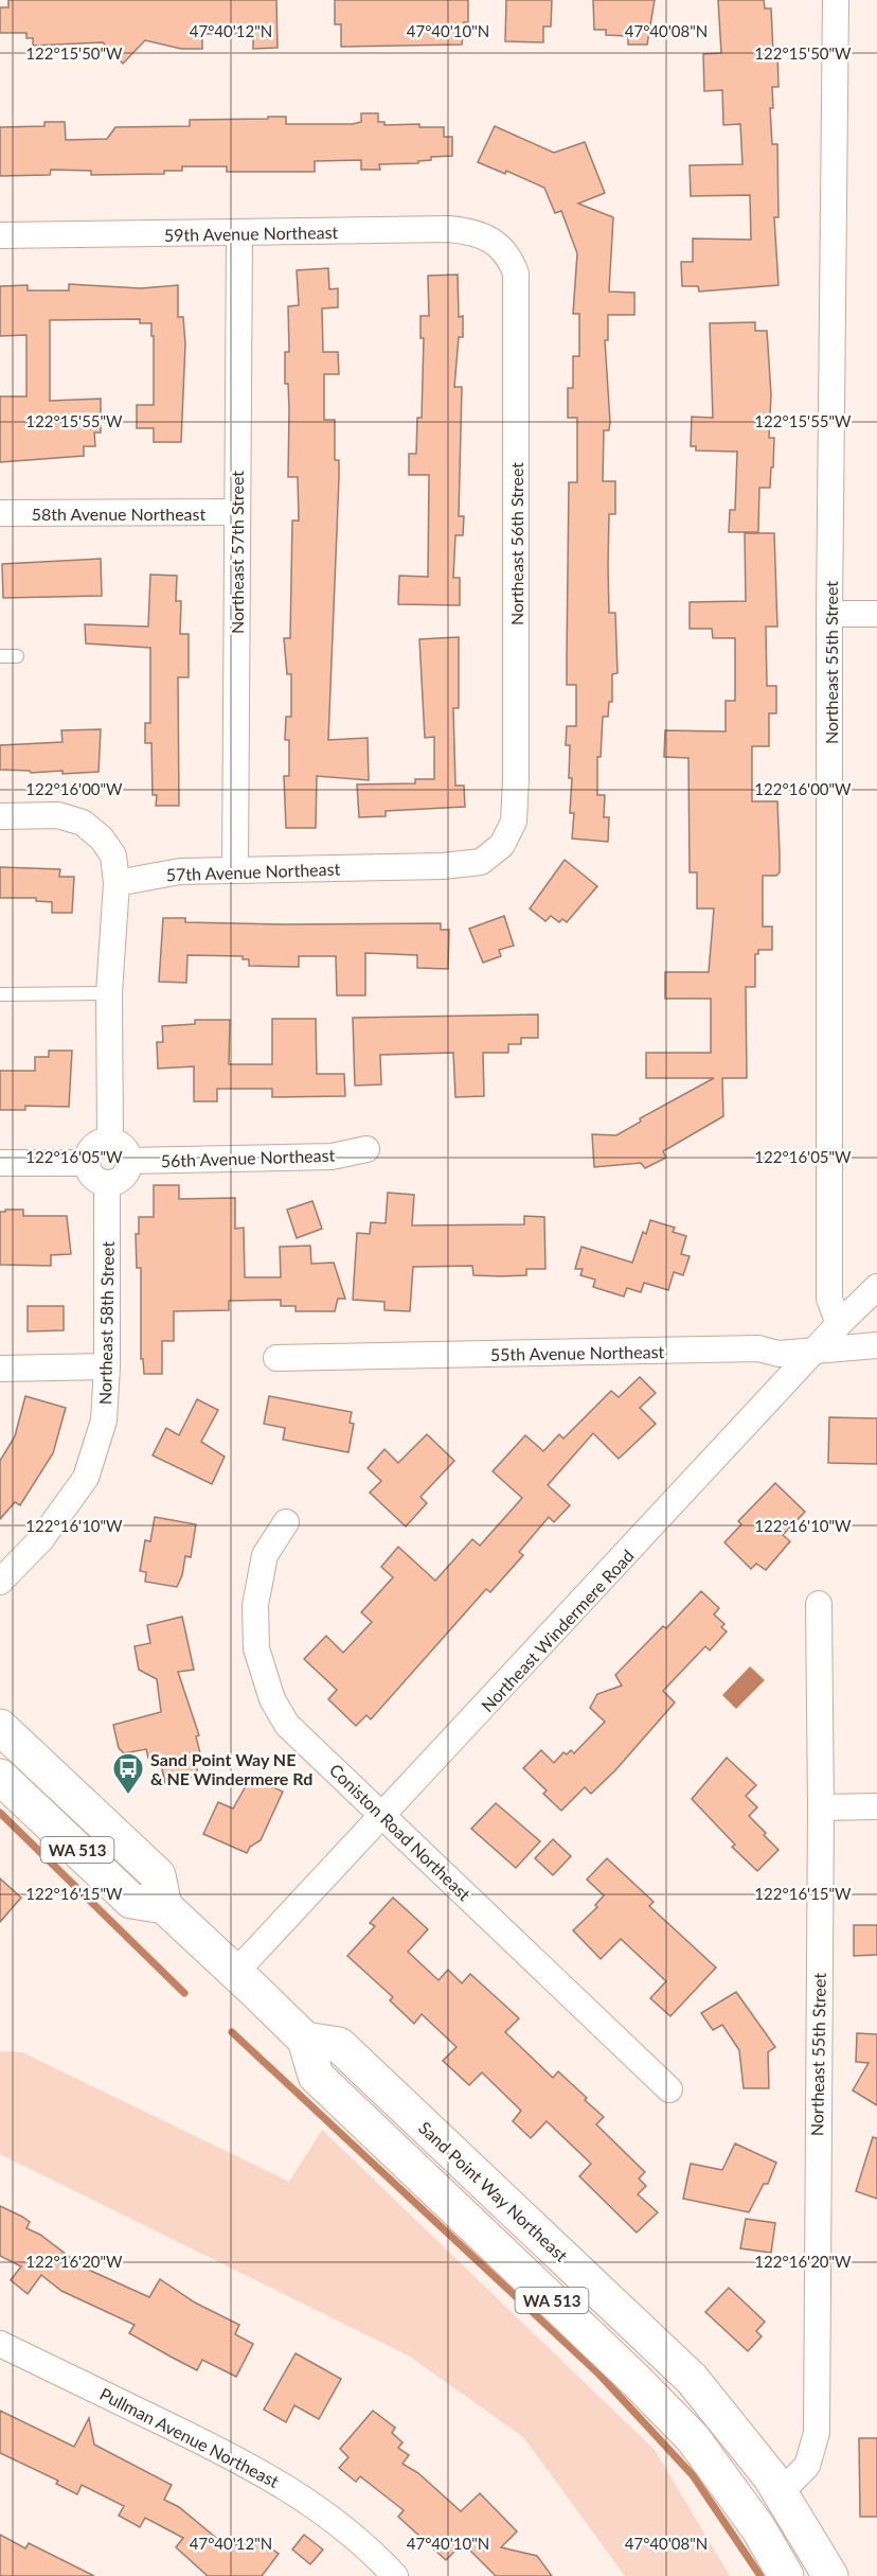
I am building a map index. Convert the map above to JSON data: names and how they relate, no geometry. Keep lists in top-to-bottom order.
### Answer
{
  "streets": {
    "main road": ["WA 513", "Sand Point Way Northeast"],
    "street": [
      "59th Avenue Northeast",
      "58th Avenue Northeast",
      "Northeast 56th Street",
      "Northeast 57th Street",
      "Northeast 55th Street",
      "57th Avenue Northeast",
      "56th Avenue Northeast",
      "Northeast 58th Street",
      "55th Avenue Northeast",
      "Northeast Windermere Road",
      "Coniston Road Northeast",
      "Pullman Avenue Northeast"
    ]
  },
  "crossings": [
    ["59th Avenue Northeast", "Northeast 56th Street"],
    ["59th Avenue Northeast", "Northeast 57th Street"],
    ["58th Avenue Northeast", "Northeast 57th Street"],
    ["Northeast 56th Street", "57th Avenue Northeast"],
    ["Northeast 57th Street", "57th Avenue Northeast"],
    ["Northeast 55th Street", "Northeast Windermere Road"],
    ["Northeast 55th Street", "Sand Point Way Northeast"],
    ["56th Avenue Northeast", "Northeast 58th Street"],
    ["55th Avenue Northeast", "Northeast Windermere Road"],
    ["Northeast Windermere Road", "Coniston Road Northeast"],
    ["Northeast Windermere Road", "WA 513"],
    ["WA 513", "Sand Point Way Northeast"]
  ],
  "places": {
    "bus stop": ["Sand Point Way NE & NE Windermere Rd"]
  },
  "coordinates": [
    "47°40'12\"N",
    "47°40'10\"N",
    "47°40'08\"N",
    "122°15'50\"W",
    "122°15'55\"W",
    "122°16'00\"W",
    "122°16'05\"W",
    "122°16'10\"W",
    "122°16'15\"W",
    "122°16'20\"W"
  ]
}
